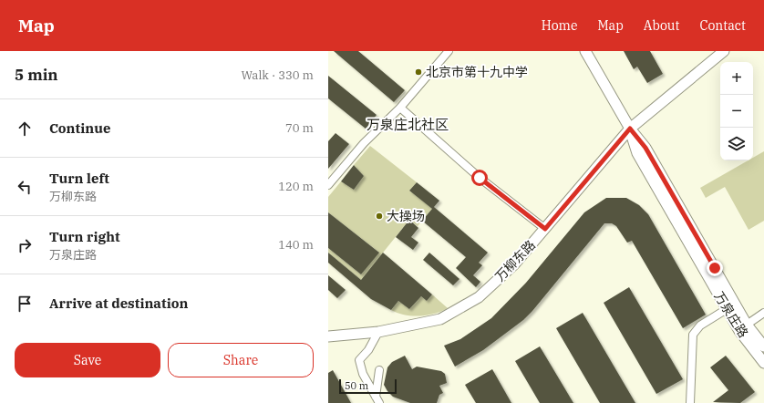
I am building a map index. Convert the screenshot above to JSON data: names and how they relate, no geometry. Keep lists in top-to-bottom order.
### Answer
{
  "streets": {
    "street": ["万柳东路", "万泉庄路"]
  },
  "crossings": [
    ["万柳东路", "万泉庄路"]
  ],
  "districts": ["万泉庄北社区"],
  "places": ["北京市第十九中学", "大操场"],
  "scale_bar": "50 m",
  "page": {
    "header": "Map",
    "nav": [
      "Home",
      "Map",
      "About",
      "Contact"
    ],
    "heading": ["5 min", "Walk · 330 m"],
    "map_buttons": ["+", "−"],
    "list": [
      ["Continue", "70 m"],
      ["Turn left", "万柳东路", "120 m"],
      ["Turn right", "万泉庄路", "140 m"],
      "Arrive at destination"
    ],
    "buttons": ["Save", "Share"],
    "scale": "50 m"
  }
}
